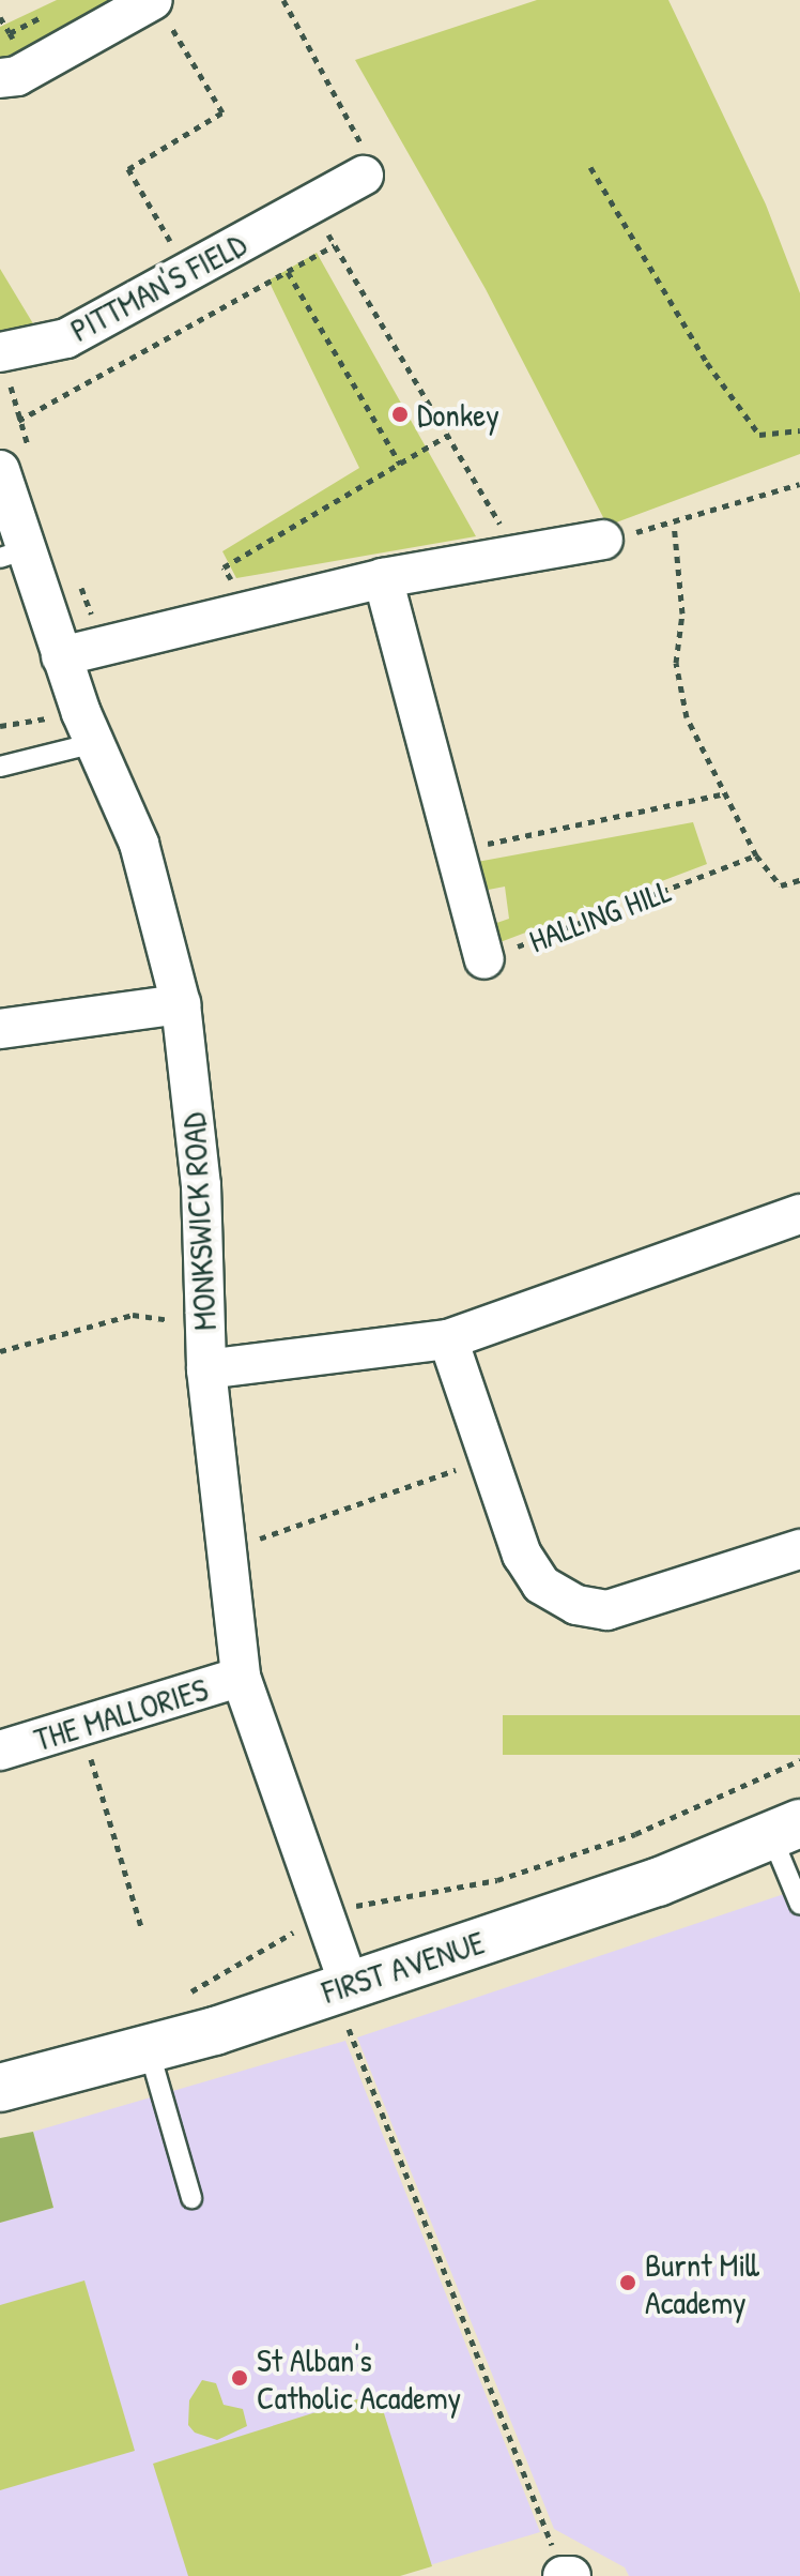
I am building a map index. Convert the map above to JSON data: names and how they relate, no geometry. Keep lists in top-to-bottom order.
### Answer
{
  "streets": {
    "street": [
      "PITTMAN'S FIELD",
      "HALLING HILL",
      "MONKSWICK ROAD",
      "THE MALLORIES",
      "FIRST AVENUE"
    ]
  },
  "crossings": [
    ["MONKSWICK ROAD", "THE MALLORIES"],
    ["MONKSWICK ROAD", "FIRST AVENUE"]
  ],
  "places": ["Donkey", "Burnt Mill Academy", "St Alban's Catholic Academy"]
}
